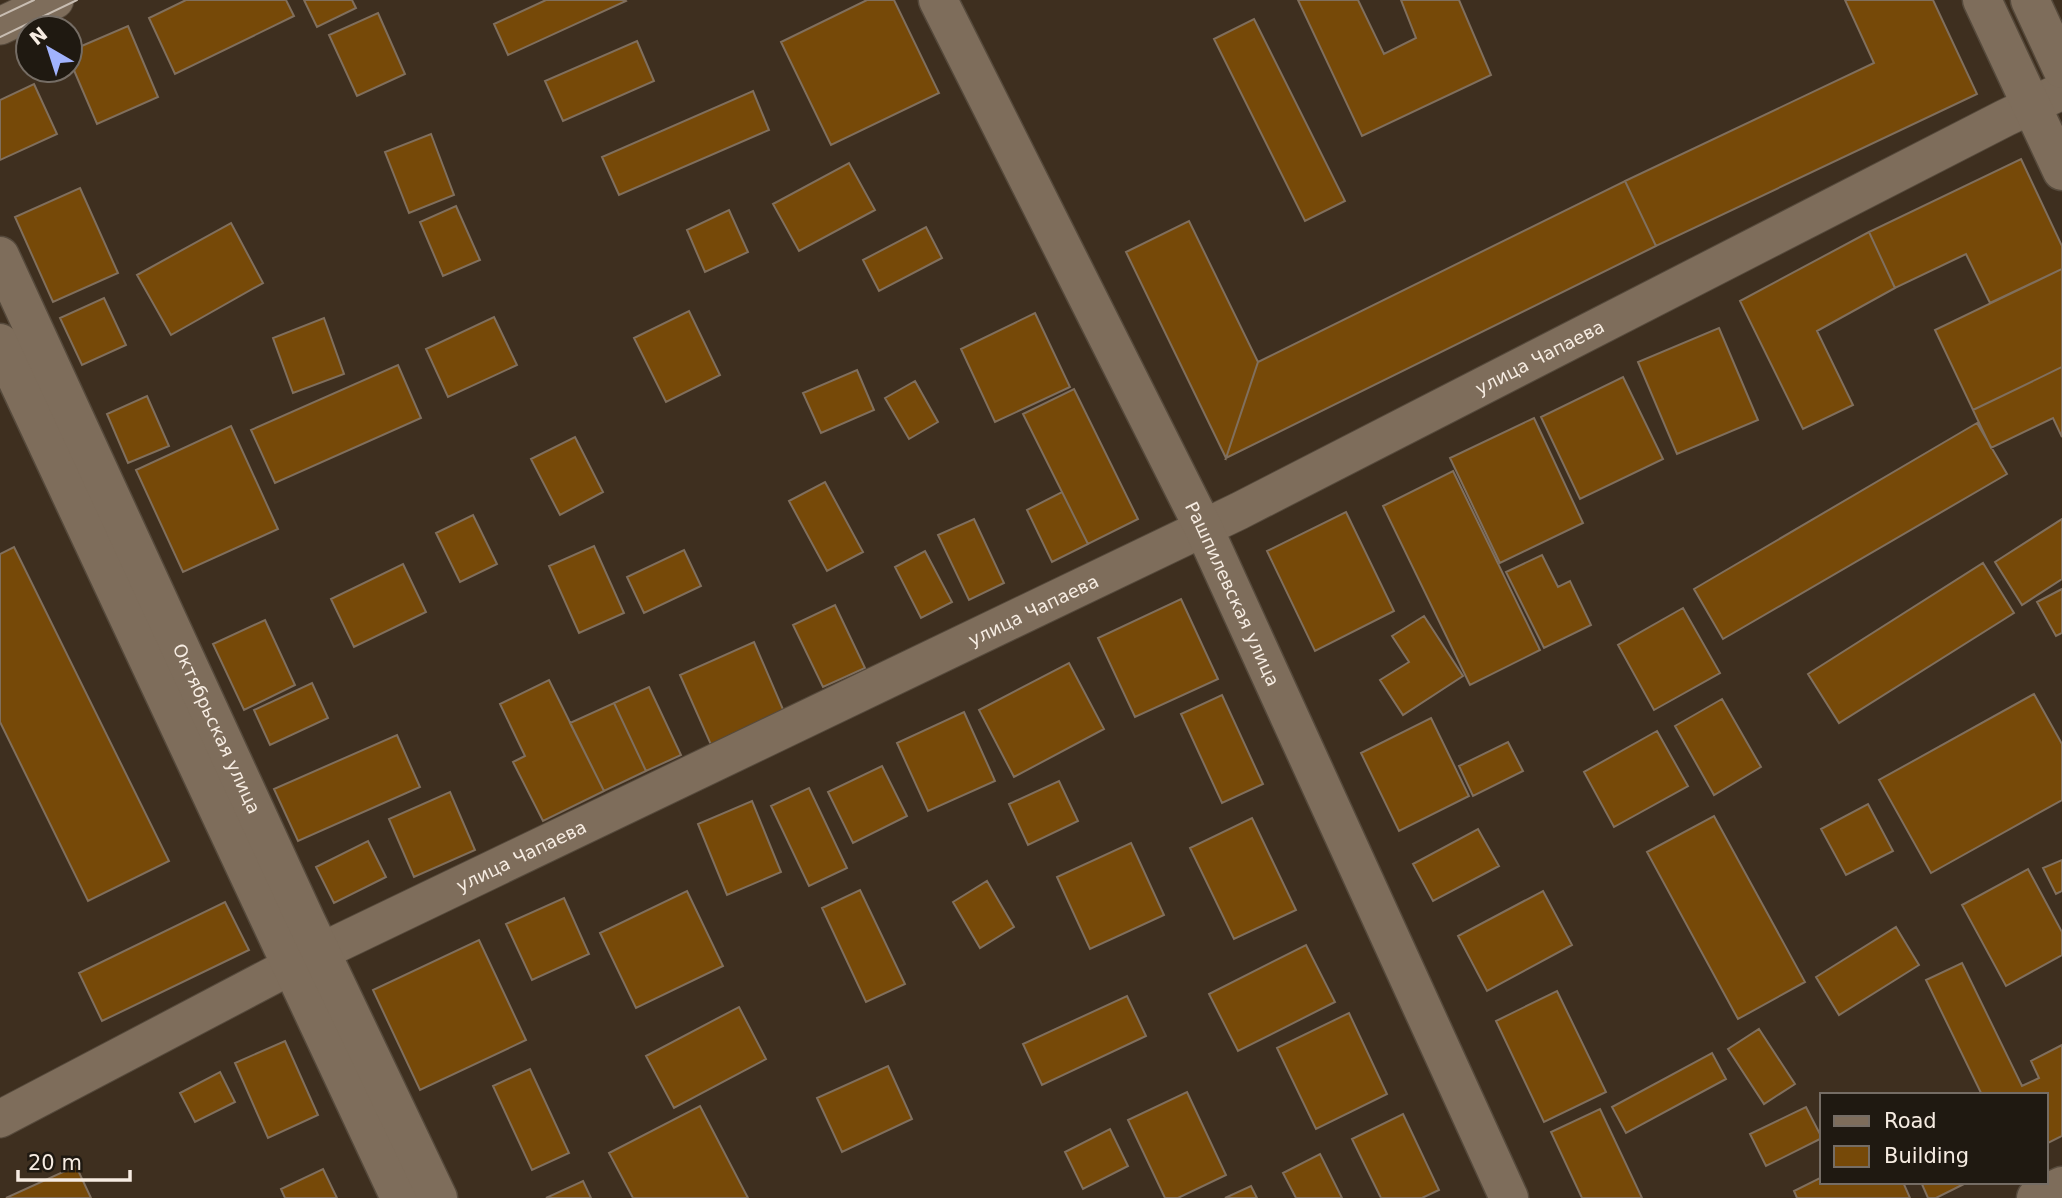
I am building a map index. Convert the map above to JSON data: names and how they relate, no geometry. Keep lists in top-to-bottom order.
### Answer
{
  "streets": {
    "street": ["улица Чапаева", "Рашпилевская улица", "Октябрьская улица"]
  },
  "crossings": [
    ["улица Чапаева", "Рашпилевская улица"],
    ["улица Чапаева", "Октябрьская улица"]
  ],
  "legend": ["Road", "Building"],
  "scale_bar": "20 m",
  "north": "top left"
}
